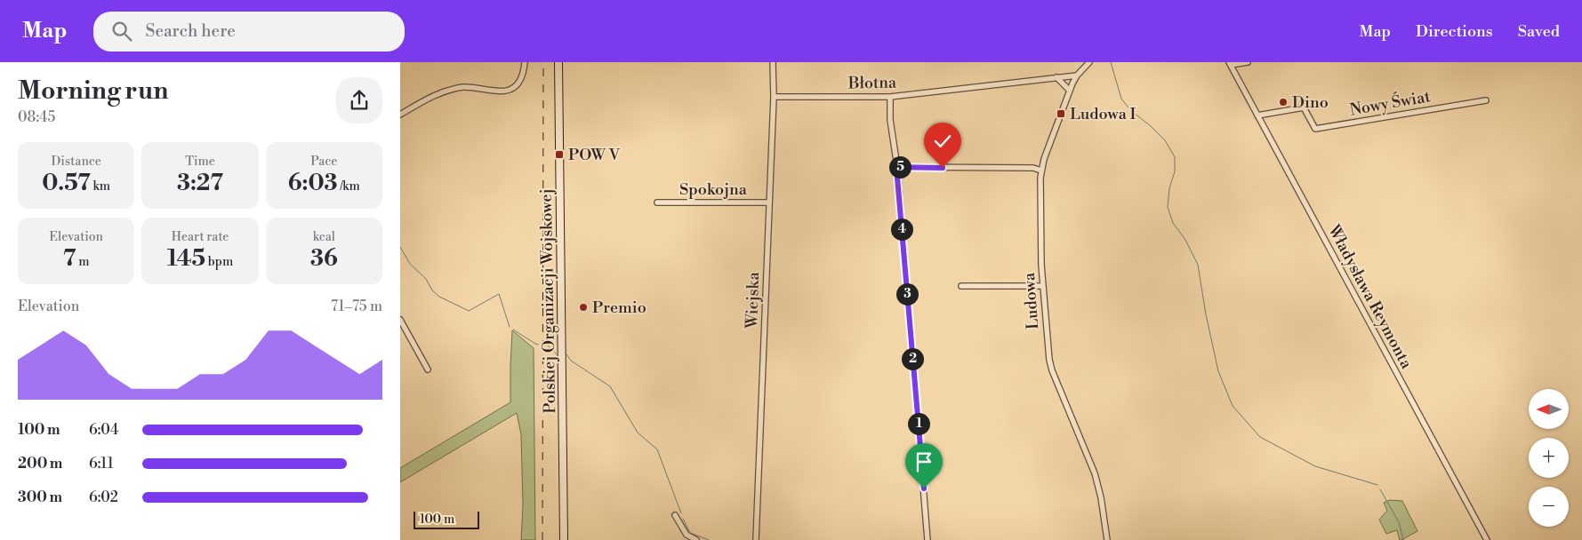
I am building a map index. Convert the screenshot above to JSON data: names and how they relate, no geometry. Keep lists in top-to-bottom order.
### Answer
{
  "streets": {
    "main road": ["Polskiej Organizacji Wojskowej"],
    "street": [
      "Błotna",
      "Nowy Świat",
      "Spokojna",
      "Władysława Reymonta",
      "Wiejska",
      "Ludowa"
    ]
  },
  "crossings": [
    ["Błotna", "Wiejska"],
    ["Błotna", "Ludowa"],
    ["Nowy Świat", "Władysława Reymonta"],
    ["Spokojna", "Wiejska"]
  ],
  "places": {
    "other": ["Dino", "Premio"],
    "transit": ["Ludowa I", "POW V"]
  },
  "scale_bar": "100 m",
  "north": "left",
  "page": {
    "header": "Map",
    "search": "Search here",
    "nav": ["Map", "Directions", "Saved"],
    "heading": ["Morning run", "08:45"],
    "stats": [
      ["Distance", "0.57 km"],
      ["Time", "3:27"],
      ["Pace", "6:03 /km"],
      ["Elevation", "7 m"],
      ["Heart rate", "145 bpm"],
      ["kcal", "36"]
    ],
    "pins": [
      "5",
      "4",
      "3",
      "2",
      "1"
    ],
    "chart": ["Elevation", "71–75 m"],
    "map_buttons": ["+", "−"],
    "list": [
      {
        "name": "100 m",
        "note": "6:04"
      },
      {
        "name": "200 m",
        "note": "6:11"
      },
      {
        "name": "300 m",
        "note": "6:02"
      }
    ],
    "scale": "100 m"
  }
}
